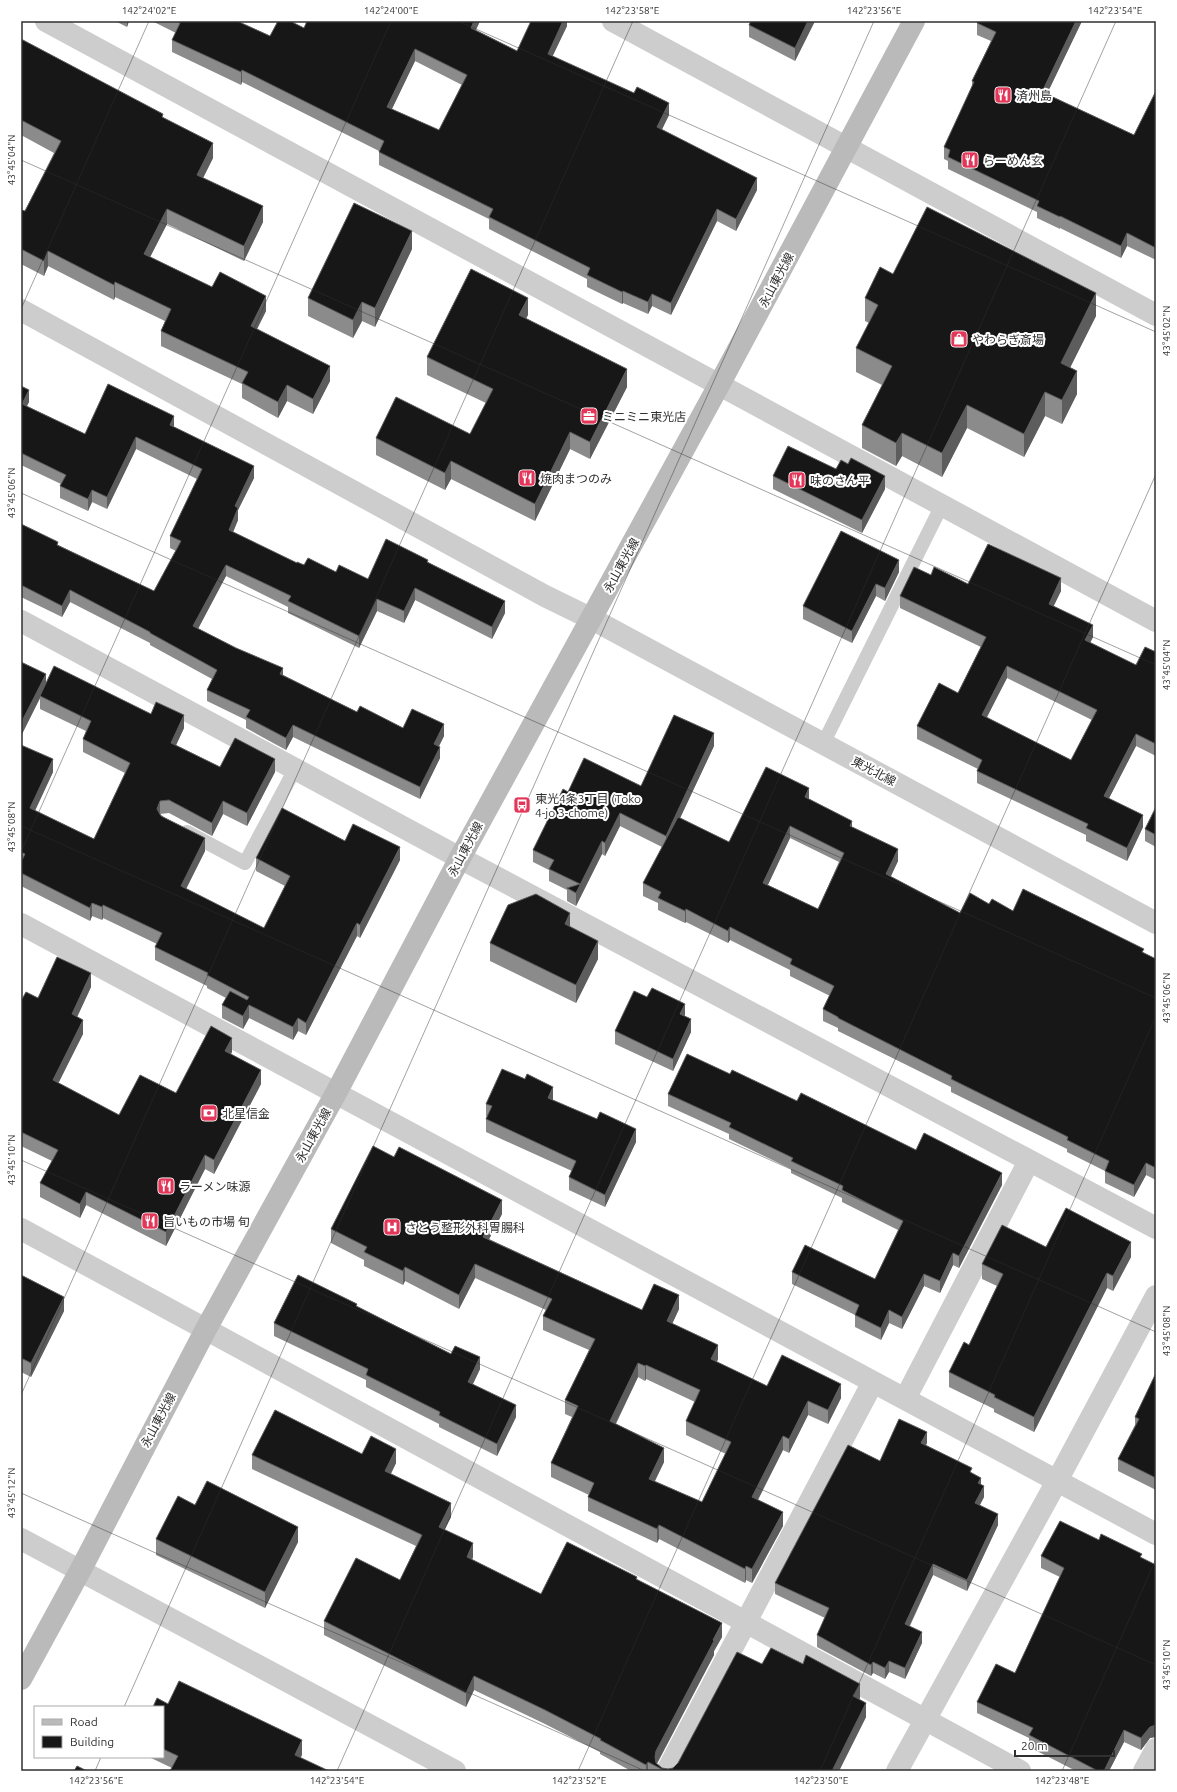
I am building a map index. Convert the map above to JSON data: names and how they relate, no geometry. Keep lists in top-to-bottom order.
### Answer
{
  "streets": {
    "street": ["永山東光線", "東光北線"]
  },
  "crossings": [
    ["永山東光線", "東光北線"]
  ],
  "places": {
    "restaurant": [
      "済州島",
      "らーめん玄",
      "焼肉まつのみ",
      "味のさん平",
      "ラーメン味源",
      "旨いもの市場 旬"
    ],
    "shop": ["やわらぎ斎場"],
    "office": ["ミニミニ東光店"],
    "bus stop": ["東光4条3丁目 (Toko 4-jo 3-chome)"],
    "bank": ["北星信金"],
    "hospital": ["さとう整形外科胃腸科"]
  },
  "legend": ["Road", "Building"],
  "scale_bar": "20 m",
  "coordinates": [
    "142°24'02\"E",
    "142°24'00\"E",
    "142°23'58\"E",
    "142°23'56\"E",
    "142°23'54\"E",
    "43°45'04\"N",
    "43°45'02\"N",
    "43°45'06\"N",
    "43°45'08\"N",
    "43°45'10\"N",
    "43°45'12\"N",
    "142°23'52\"E",
    "142°23'50\"E",
    "142°23'48\"E"
  ]
}
